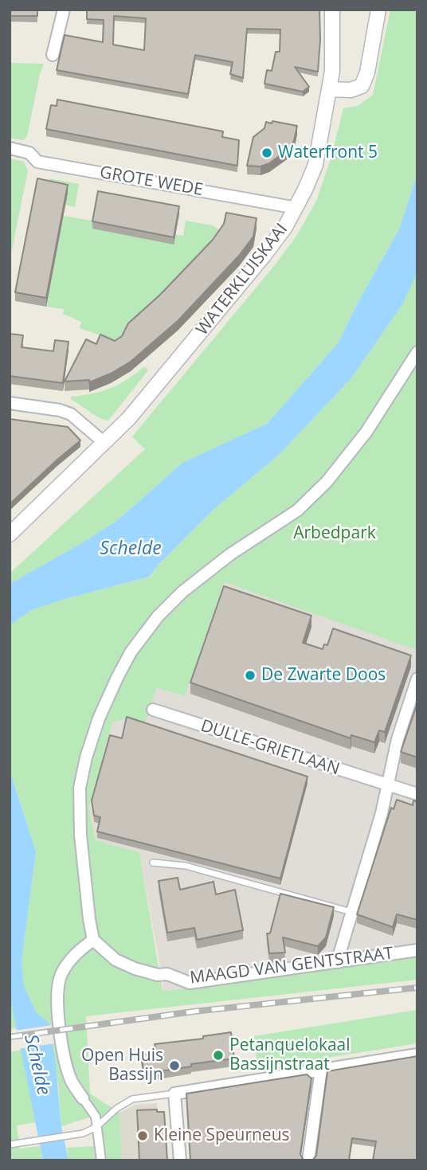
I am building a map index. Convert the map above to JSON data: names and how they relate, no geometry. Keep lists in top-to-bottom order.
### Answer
{
  "streets": {
    "street": [
      "GROTE WEDE",
      "WATERKLUISKAAI",
      "DULLE-GRIETLAAN",
      "MAAGD VAN GENTSTRAAT"
    ]
  },
  "crossings": [
    ["GROTE WEDE", "WATERKLUISKAAI"]
  ],
  "water": ["Schelde"],
  "parks": ["Arbedpark"],
  "places": [
    "Waterfront 5",
    "De Zwarte Doos",
    "Petanquelokaal Bassijnstraat",
    "Open Huis Bassijn",
    "Kleine Speurneus"
  ]
}
